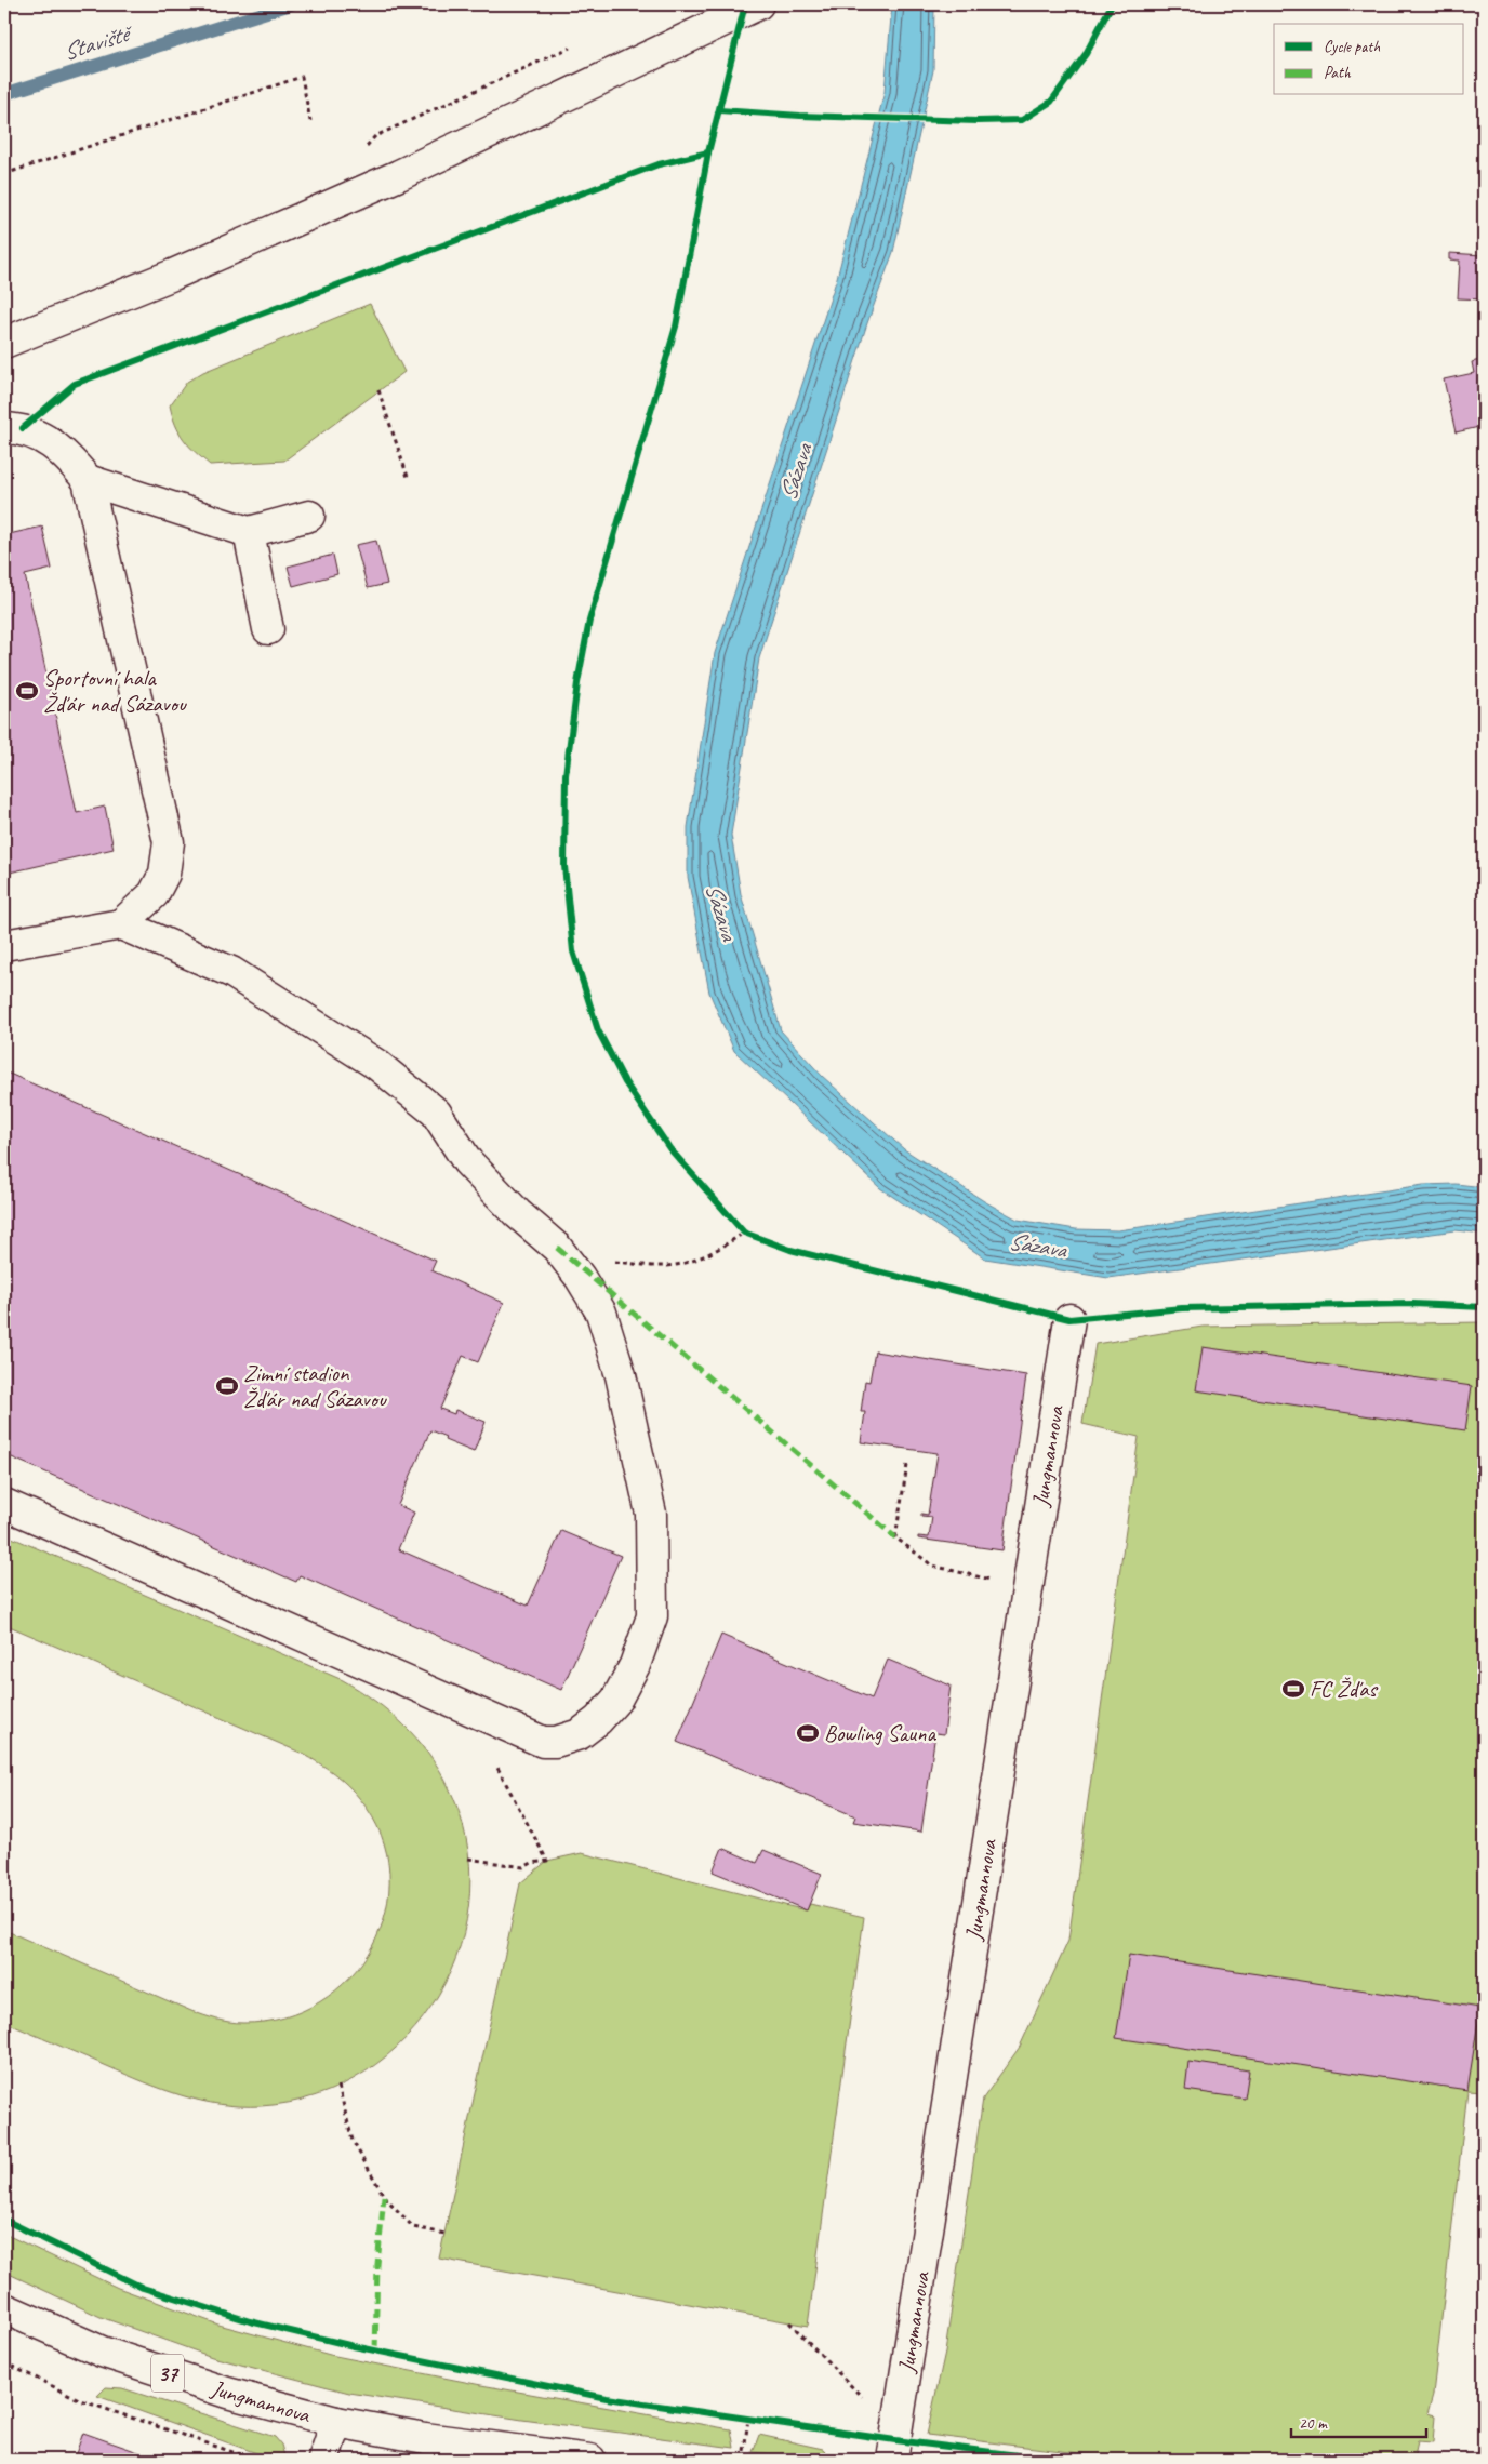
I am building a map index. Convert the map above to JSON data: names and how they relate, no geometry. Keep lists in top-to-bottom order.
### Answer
{
  "streets": {
    "street": ["Jungmannova", "37"]
  },
  "crossings": [
    ["Jungmannova", "37"]
  ],
  "water": ["Staviště", "Sázava"],
  "places": {
    "sports": [
      "Sportovní hala Žďár nad Sázavou",
      "Zimní stadion Žďár nad Sázavou",
      "FC Žďas",
      "Bowling Sauna"
    ]
  },
  "legend": ["Cycle path", "Path"],
  "scale_bar": "20 m"
}
